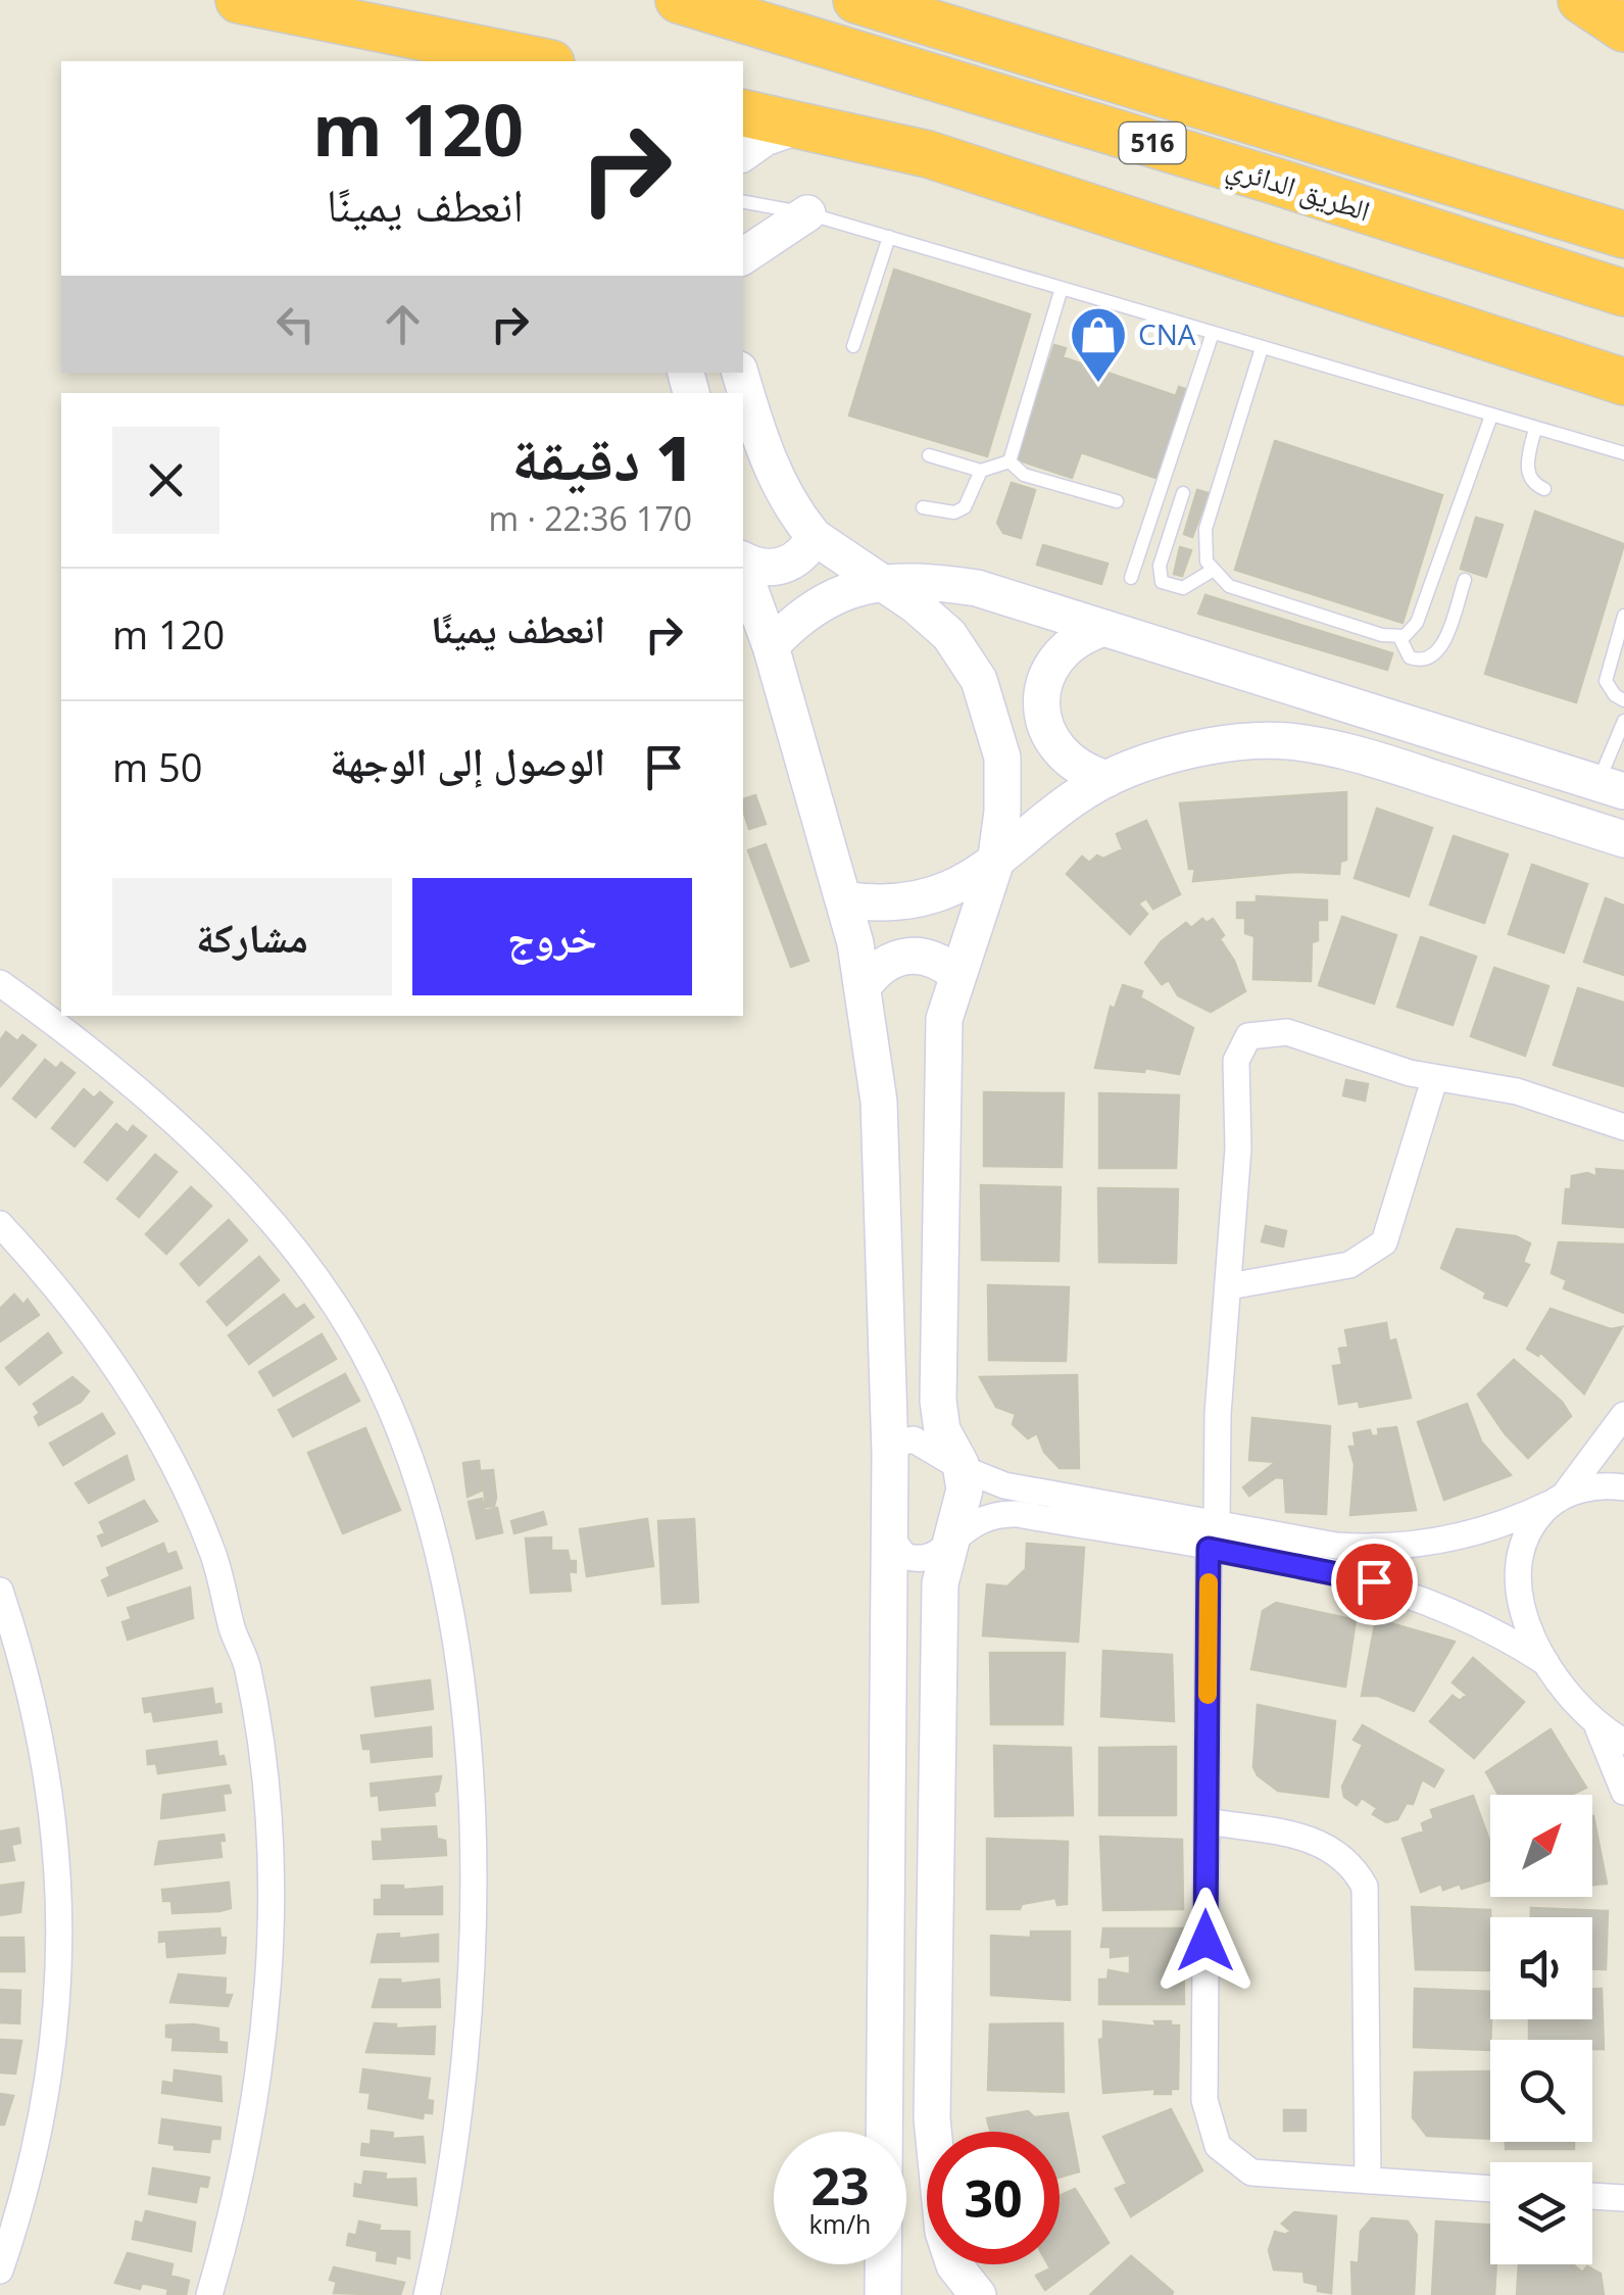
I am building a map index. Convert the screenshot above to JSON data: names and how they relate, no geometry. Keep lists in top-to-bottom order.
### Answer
{
  "streets": {
    "highway": ["516", "الطريق الدائري"]
  },
  "places": {
    "shop": ["CNA"]
  },
  "north": "top right",
  "page": {
    "turn": ["120 m", "انعطف يمينًا"],
    "heading": ["1 دقيقة", "170 m · 22:36"],
    "list": [
      {
        "name": "انعطف يمينًا",
        "value": "120 m"
      },
      {
        "name": "الوصول إلى الوجهة",
        "value": "50 m"
      }
    ],
    "buttons": ["خروج", "مشاركة"],
    "speed": "23 km/h",
    "limit": "30"
  }
}
